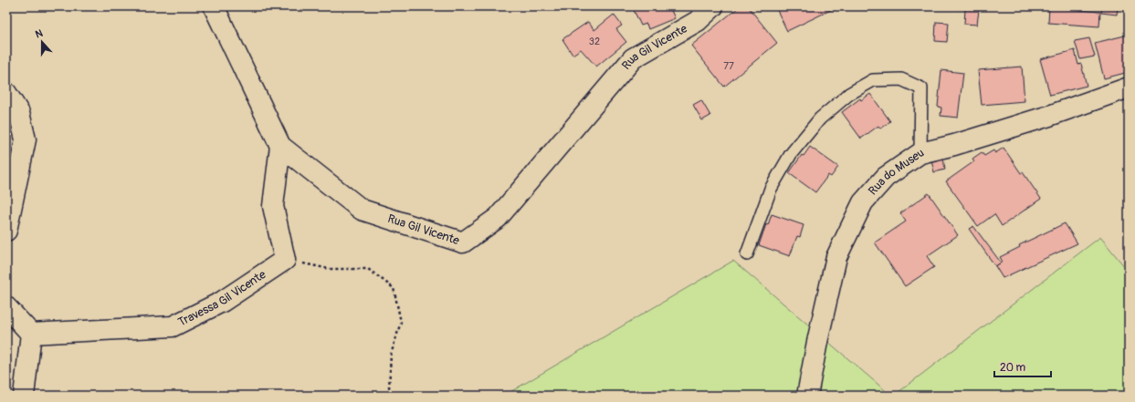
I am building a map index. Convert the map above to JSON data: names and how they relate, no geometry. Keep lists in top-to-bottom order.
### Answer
{
  "streets": {
    "street": ["Rua Gil Vicente", "Rua do Museu", "Travessa Gil Vicente"]
  },
  "house_numbers": ["32", "77"],
  "scale_bar": "20 m",
  "north": "top"
}
